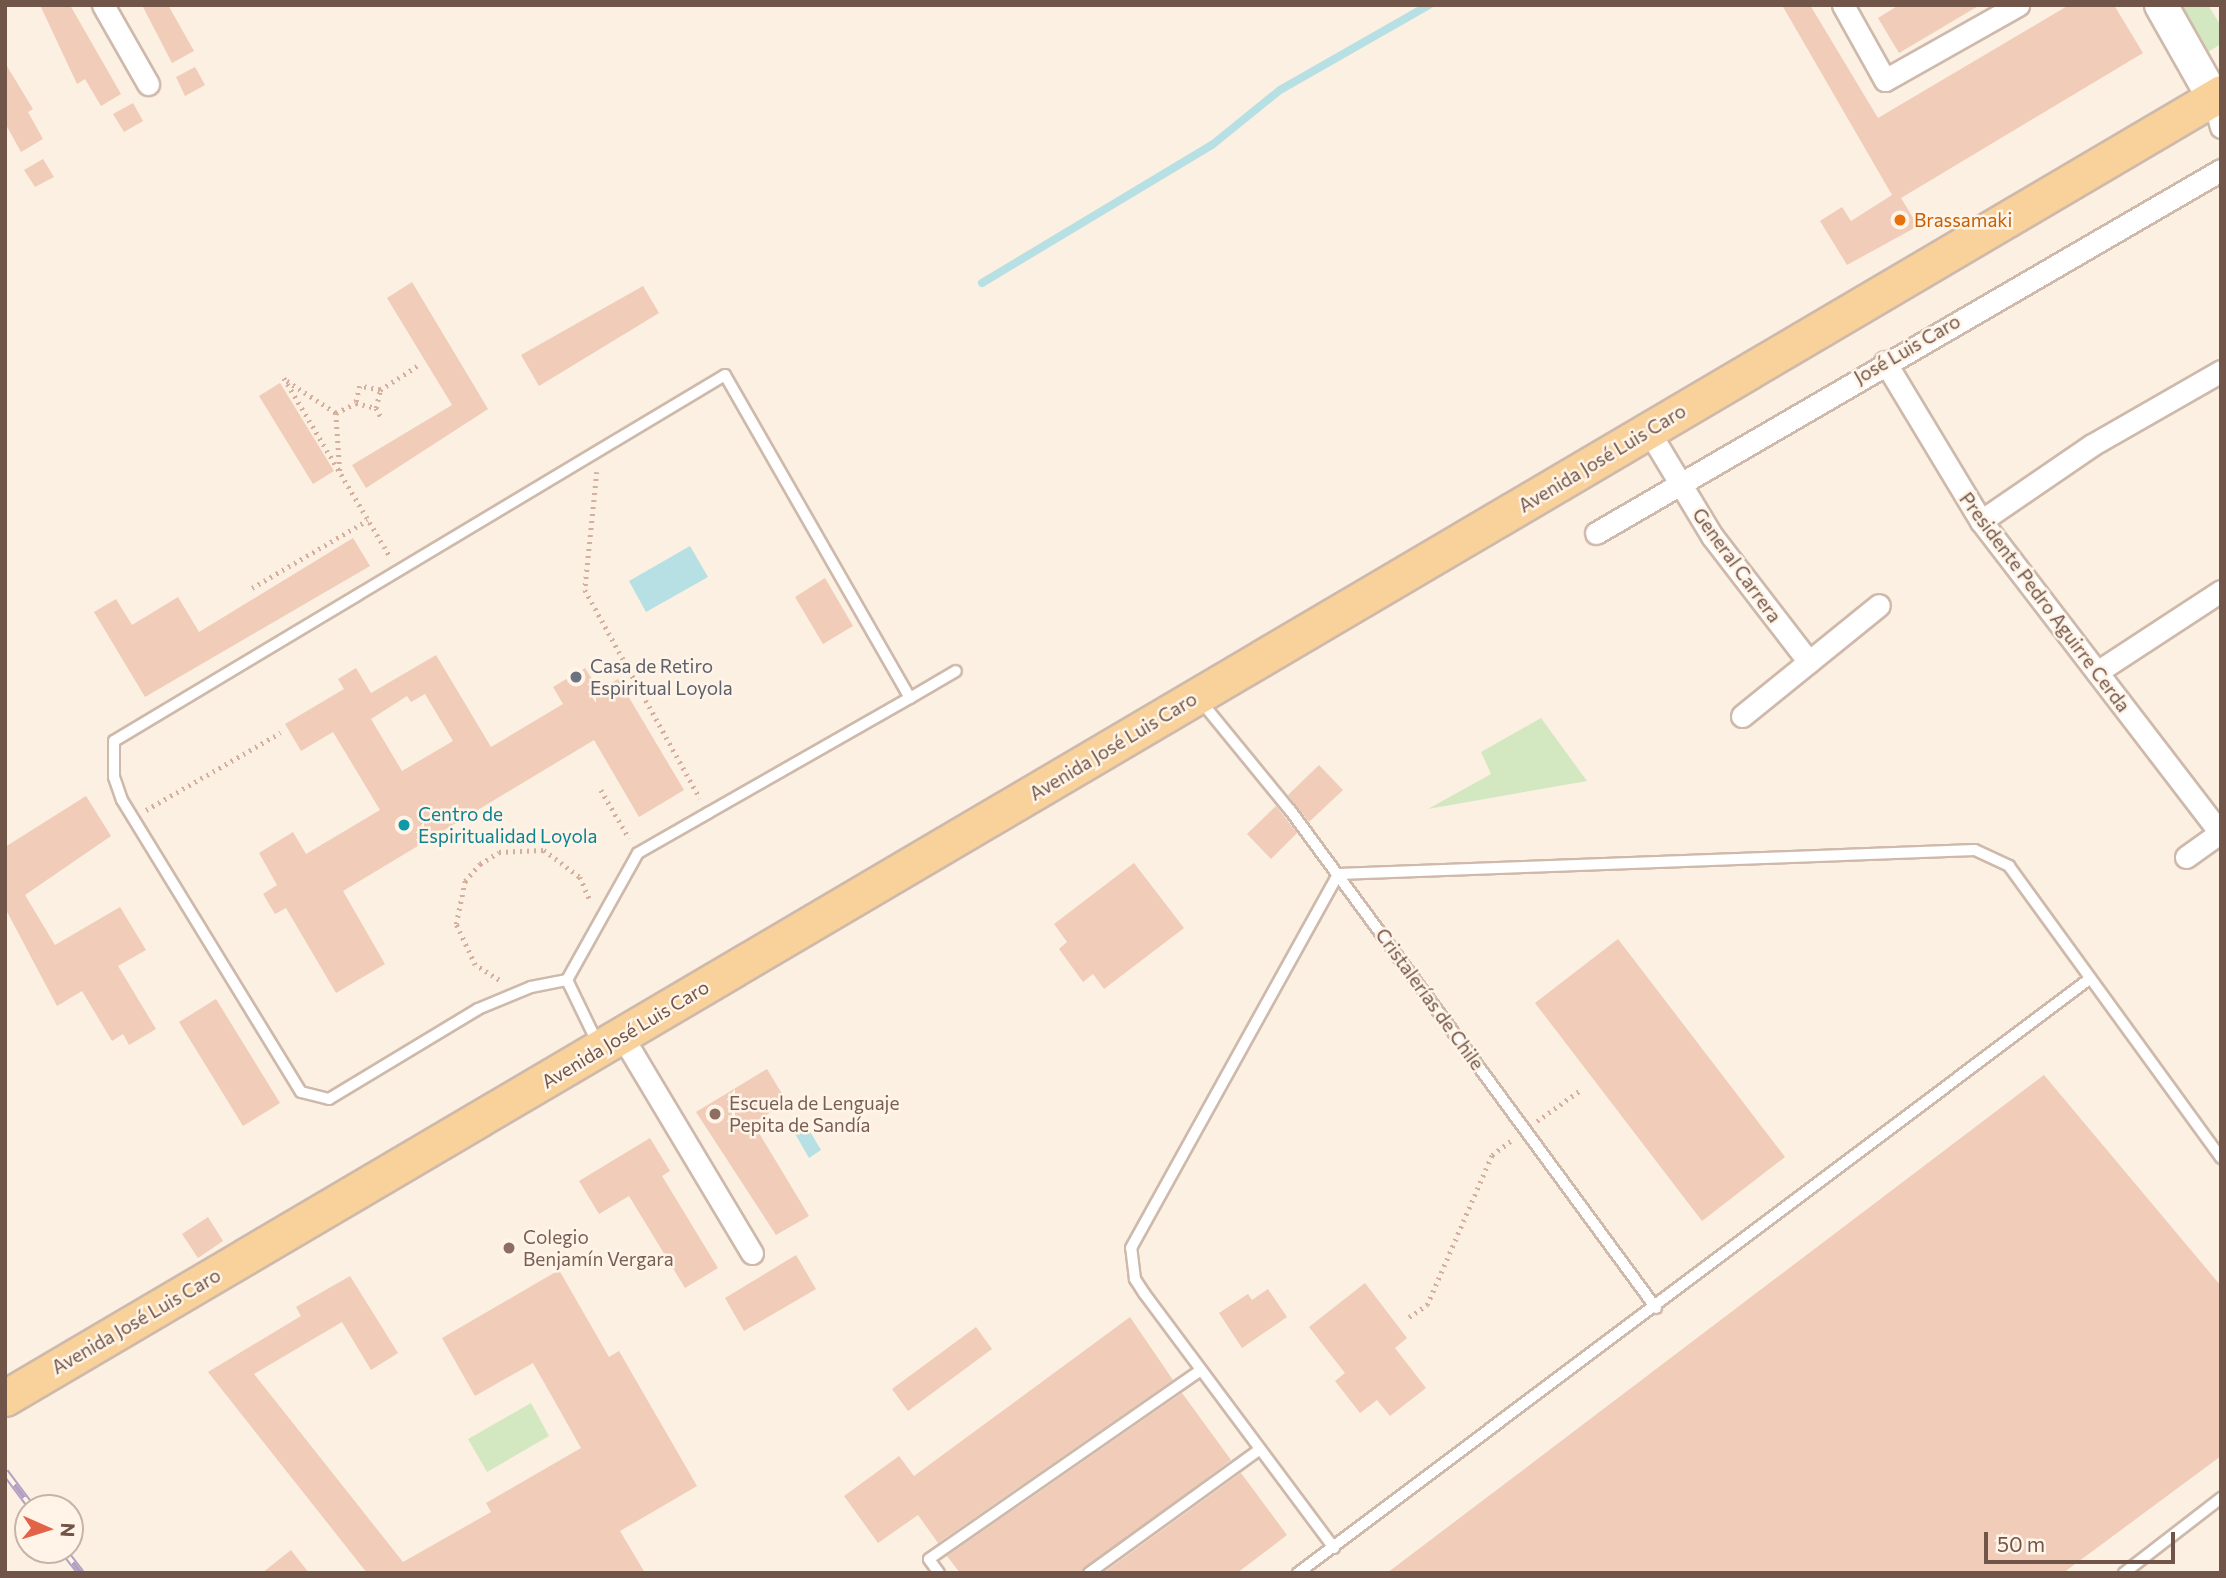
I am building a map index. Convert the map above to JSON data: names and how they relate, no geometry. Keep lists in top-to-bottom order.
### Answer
{
  "streets": {
    "main road": ["Avenida José Luis Caro"],
    "street": ["José Luis Caro", "General Carrera", "Presidente Pedro Aguirre Cerda"],
    "lane": ["Cristalerías de Chile"]
  },
  "crossings": [
    ["José Luis Caro", "General Carrera"],
    ["José Luis Caro", "Presidente Pedro Aguirre Cerda"],
    ["Avenida José Luis Caro", "General Carrera"],
    ["Avenida José Luis Caro", "Cristalerías de Chile"]
  ],
  "places": [
    "Brassamaki",
    "Casa de Retiro Espiritual Loyola",
    "Centro de Espiritualidad Loyola",
    "Escuela de Lenguaje Pepita de Sandía",
    "Colegio Benjamín Vergara"
  ],
  "scale_bar": "50 m",
  "north": "right"
}
